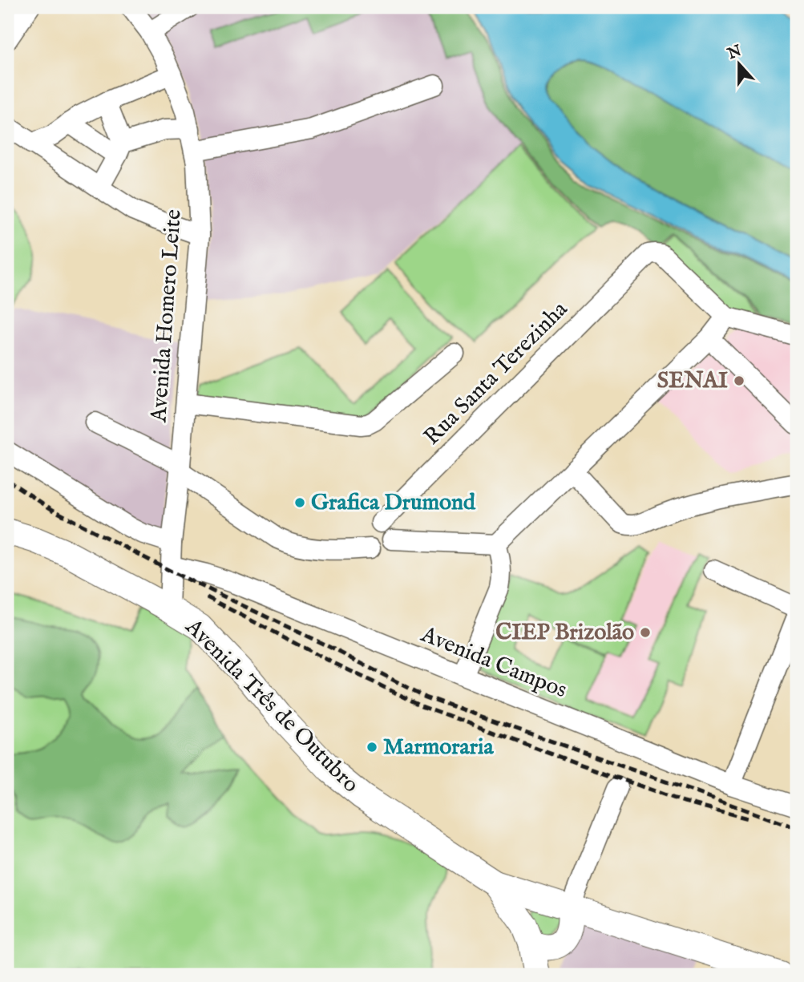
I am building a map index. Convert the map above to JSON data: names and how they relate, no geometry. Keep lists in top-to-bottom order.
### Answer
{
  "streets": {
    "main road": ["Avenida Três de Outubro"],
    "street": ["Avenida Homero Leite", "Rua Santa Terezinha", "Avenida Campos"]
  },
  "crossings": [
    ["Avenida Homero Leite", "Avenida Campos"],
    ["Avenida Homero Leite", "Avenida Três de Outubro"]
  ],
  "places": [
    "SENAI",
    "Grafica Drumond",
    "CIEP Brizolão",
    "Marmoraria"
  ],
  "north": "top"
}
